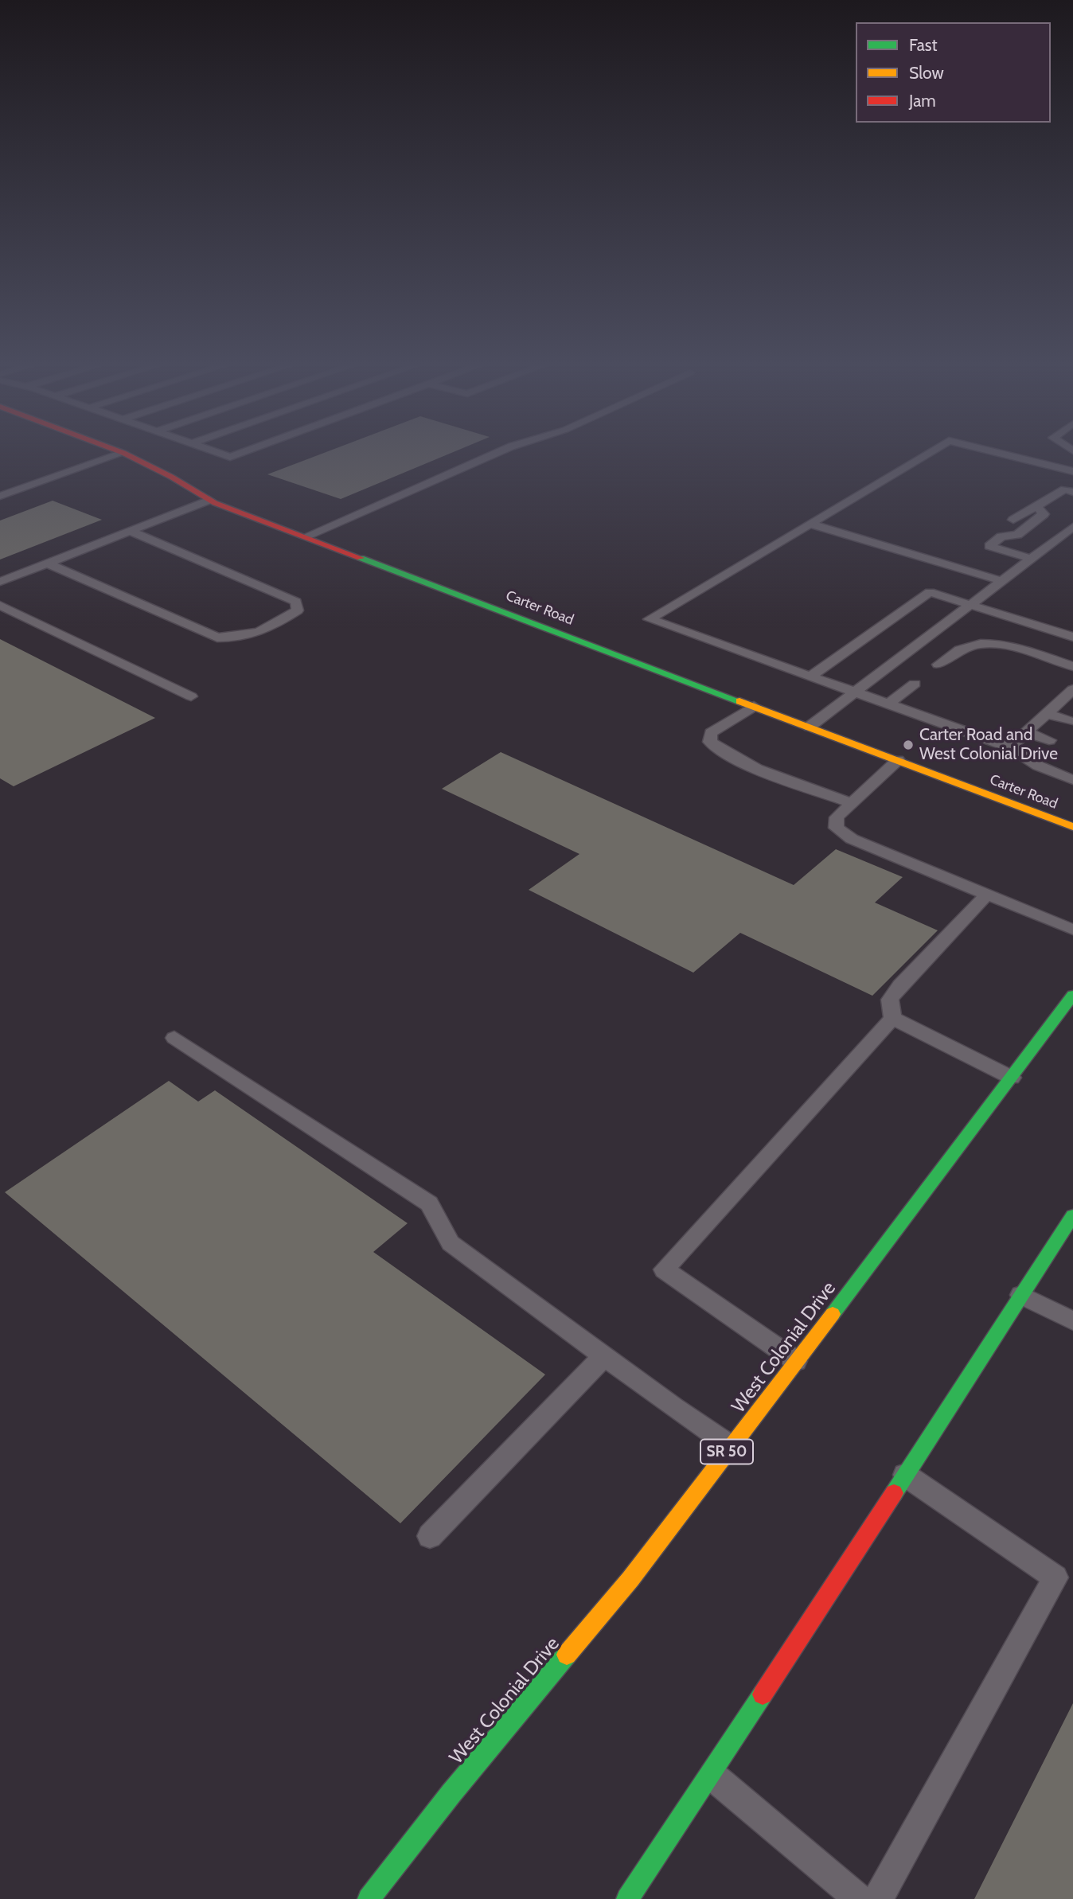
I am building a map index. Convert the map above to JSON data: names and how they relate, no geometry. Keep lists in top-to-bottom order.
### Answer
{
  "streets": {
    "main road": ["Carter Road", "West Colonial Drive", "SR 50"]
  },
  "places": ["Carter Road and West Colonial Drive"],
  "legend": ["Fast", "Slow", "Jam"]
}
